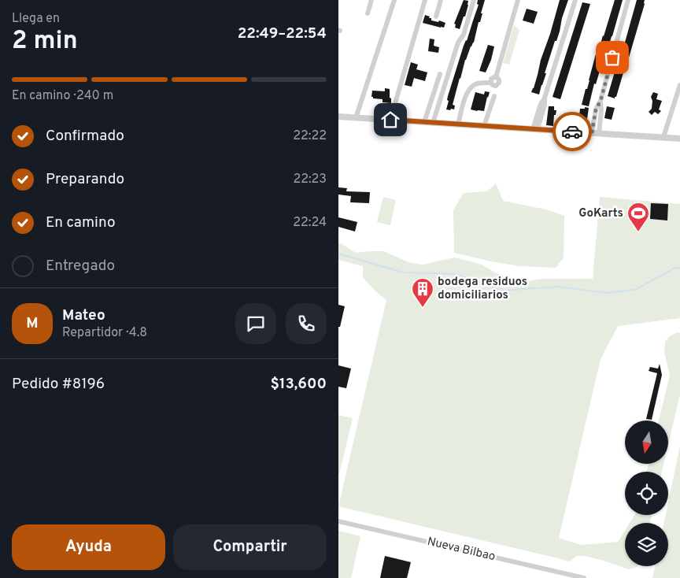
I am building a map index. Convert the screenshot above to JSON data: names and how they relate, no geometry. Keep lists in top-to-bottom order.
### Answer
{
  "streets": {
    "street": ["Nueva Bilbao"]
  },
  "places": {
    "sports": ["GoKarts"],
    "building": ["bodega residuos domiciliarios"]
  },
  "north": "bottom",
  "page": {
    "heading": ["2 min", "Llega en", "22:49–22:54"],
    "panel": [
      "Mateo",
      "Repartidor · 4.8",
      "Pedido #8196",
      "$13,600"
    ],
    "bar": "En camino · 240 m",
    "list": [
      ["Confirmado", "22:22"],
      ["Preparando", "22:23"],
      ["En camino", "22:24"],
      "Entregado"
    ],
    "round": "M",
    "buttons": ["Ayuda", "Compartir"]
  }
}
